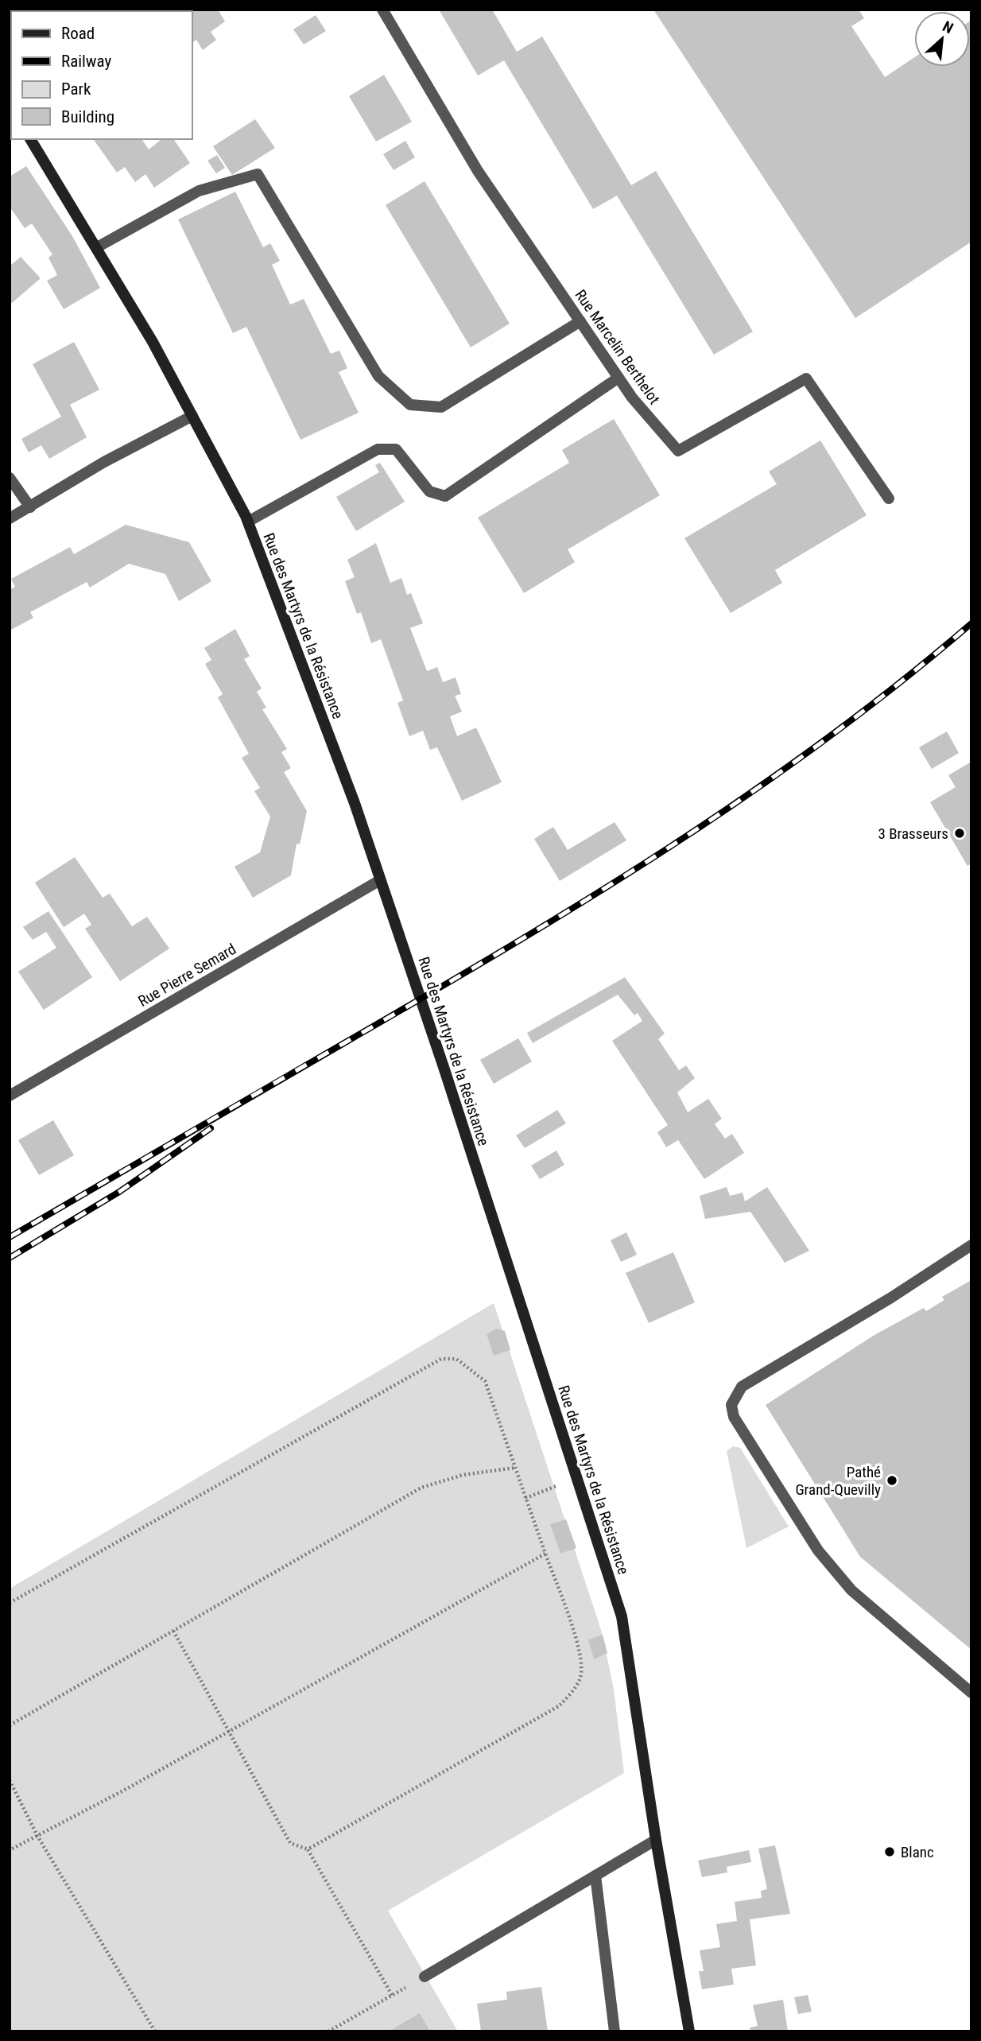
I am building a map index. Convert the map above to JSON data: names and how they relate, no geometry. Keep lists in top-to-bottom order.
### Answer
{
  "streets": {
    "street": ["Rue Marcelin Berthelot", "Rue des Martyrs de la Résistance", "Rue Pierre Semard"]
  },
  "crossings": [
    ["Rue des Martyrs de la Résistance", "Rue Pierre Semard"]
  ],
  "places": ["3 Brasseurs", "Pathé Grand-Quevilly", "Blanc"],
  "legend": [
    "Road",
    "Railway",
    "Park",
    "Building"
  ],
  "north": "top right"
}
